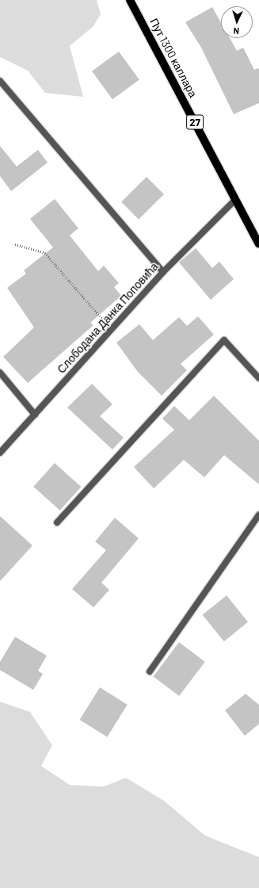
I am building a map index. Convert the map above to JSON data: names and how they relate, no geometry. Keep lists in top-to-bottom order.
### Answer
{
  "streets": {
    "main road": ["Пут 1300 каплара", "27"],
    "street": ["Слободана Данка Поповића"]
  },
  "crossings": [
    ["Пут 1300 каплара", "Слободана Данка Поповића"]
  ],
  "north": "bottom"
}
